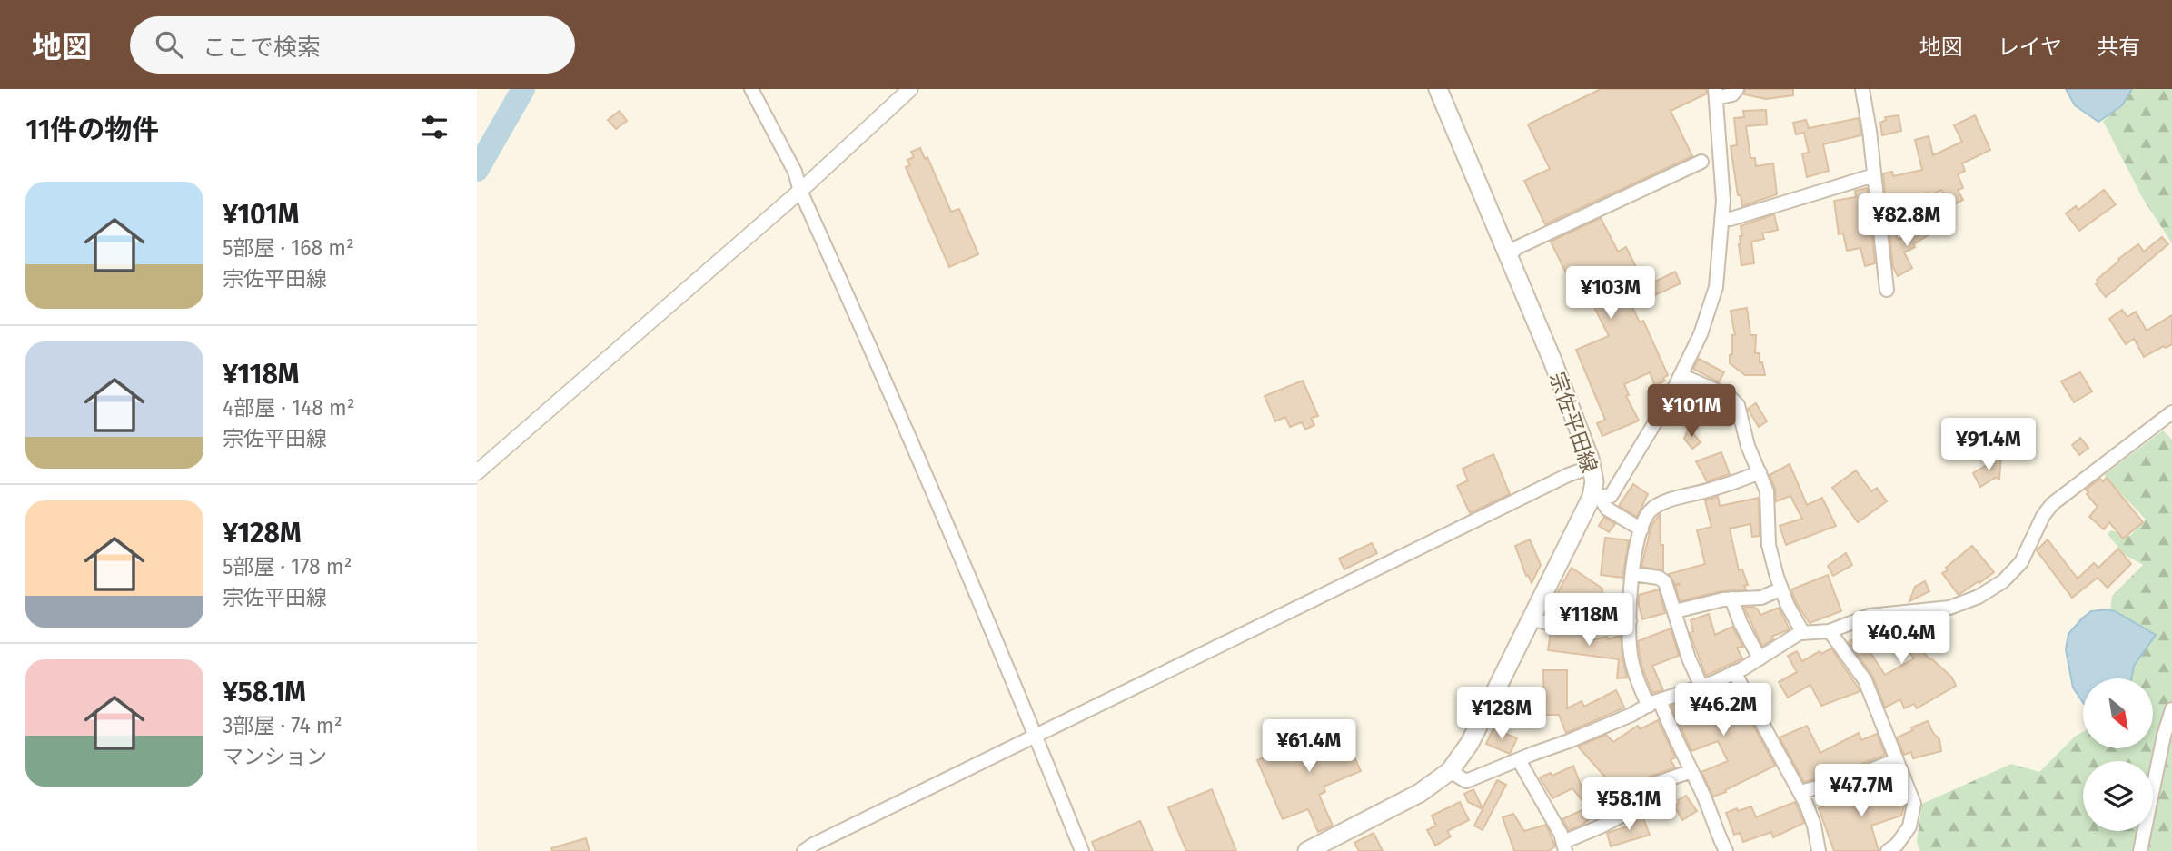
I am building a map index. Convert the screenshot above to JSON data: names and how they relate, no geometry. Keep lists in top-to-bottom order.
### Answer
{
  "streets": {
    "main road": ["宗佐平田線"]
  },
  "north": "bottom right",
  "page": {
    "header": "地図",
    "search": "ここで検索",
    "nav": ["地図", "レイヤ", "共有"],
    "heading": "11件の物件",
    "list": [
      {
        "name": "¥101M",
        "note": "5部屋 · 168 m² · 宗佐平田線"
      },
      {
        "name": "¥118M",
        "note": "4部屋 · 148 m² · 宗佐平田線"
      },
      {
        "name": "¥128M",
        "note": "5部屋 · 178 m² · 宗佐平田線"
      },
      {
        "name": "¥58.1M",
        "note": "3部屋 · 74 m² · マンション"
      }
    ],
    "price": [
      "¥82.8M",
      "¥103M",
      "¥101M",
      "¥91.4M",
      "¥118M",
      "¥40.4M",
      "¥46.2M",
      "¥128M",
      "¥61.4M",
      "¥47.7M",
      "¥58.1M"
    ]
  }
}
